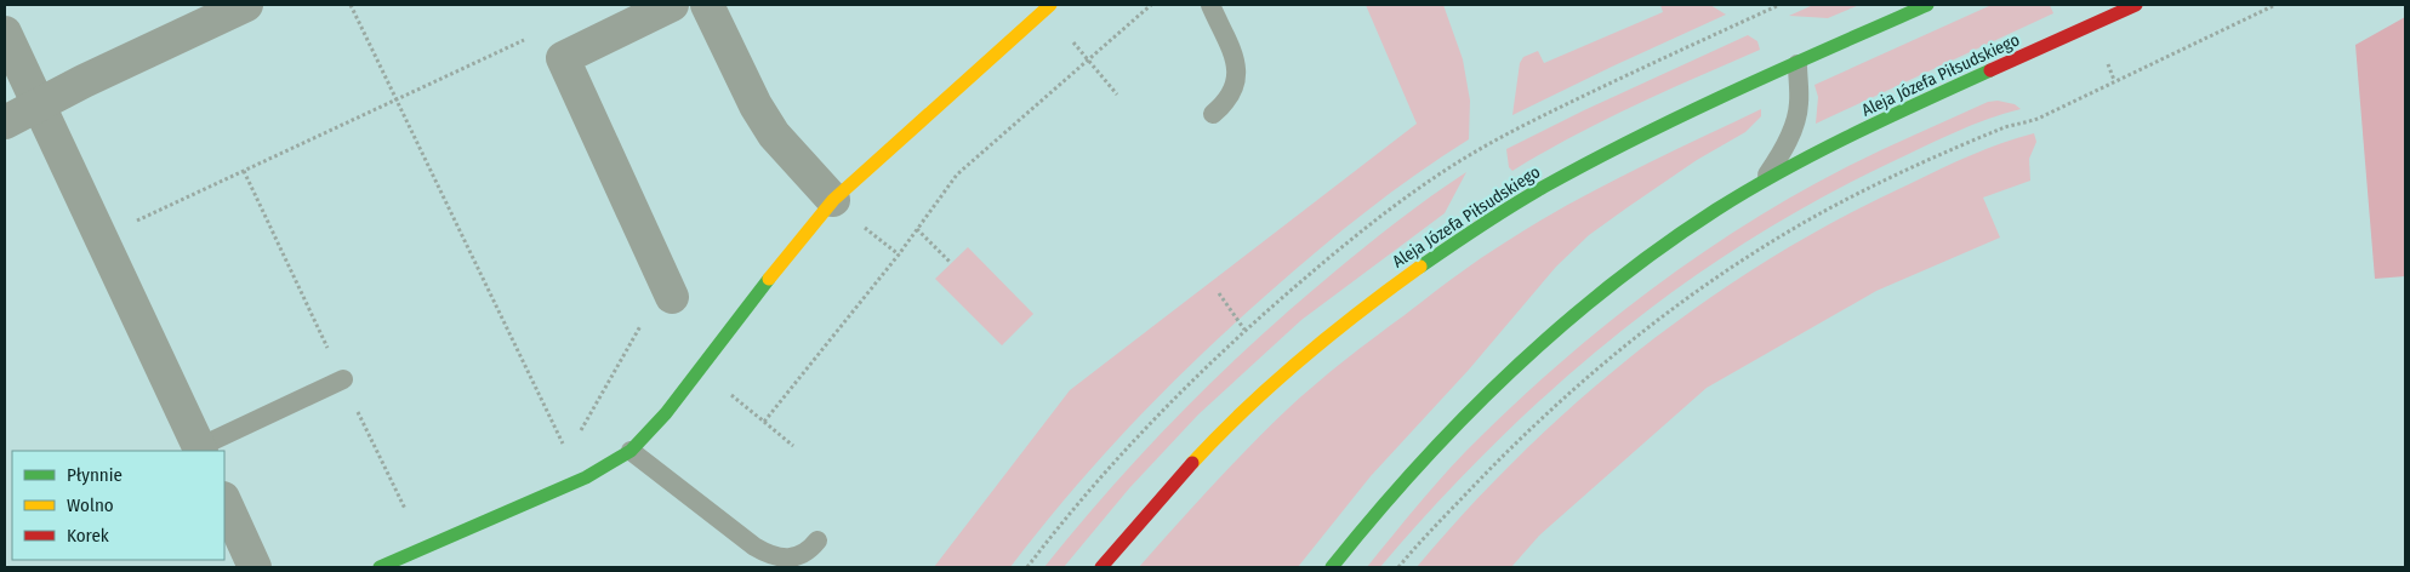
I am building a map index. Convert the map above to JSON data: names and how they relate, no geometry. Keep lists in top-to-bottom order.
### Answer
{
  "streets": {
    "street": ["Aleja Józefa Piłsudskiego"]
  },
  "legend": ["Płynnie", "Wolno", "Korek"]
}
